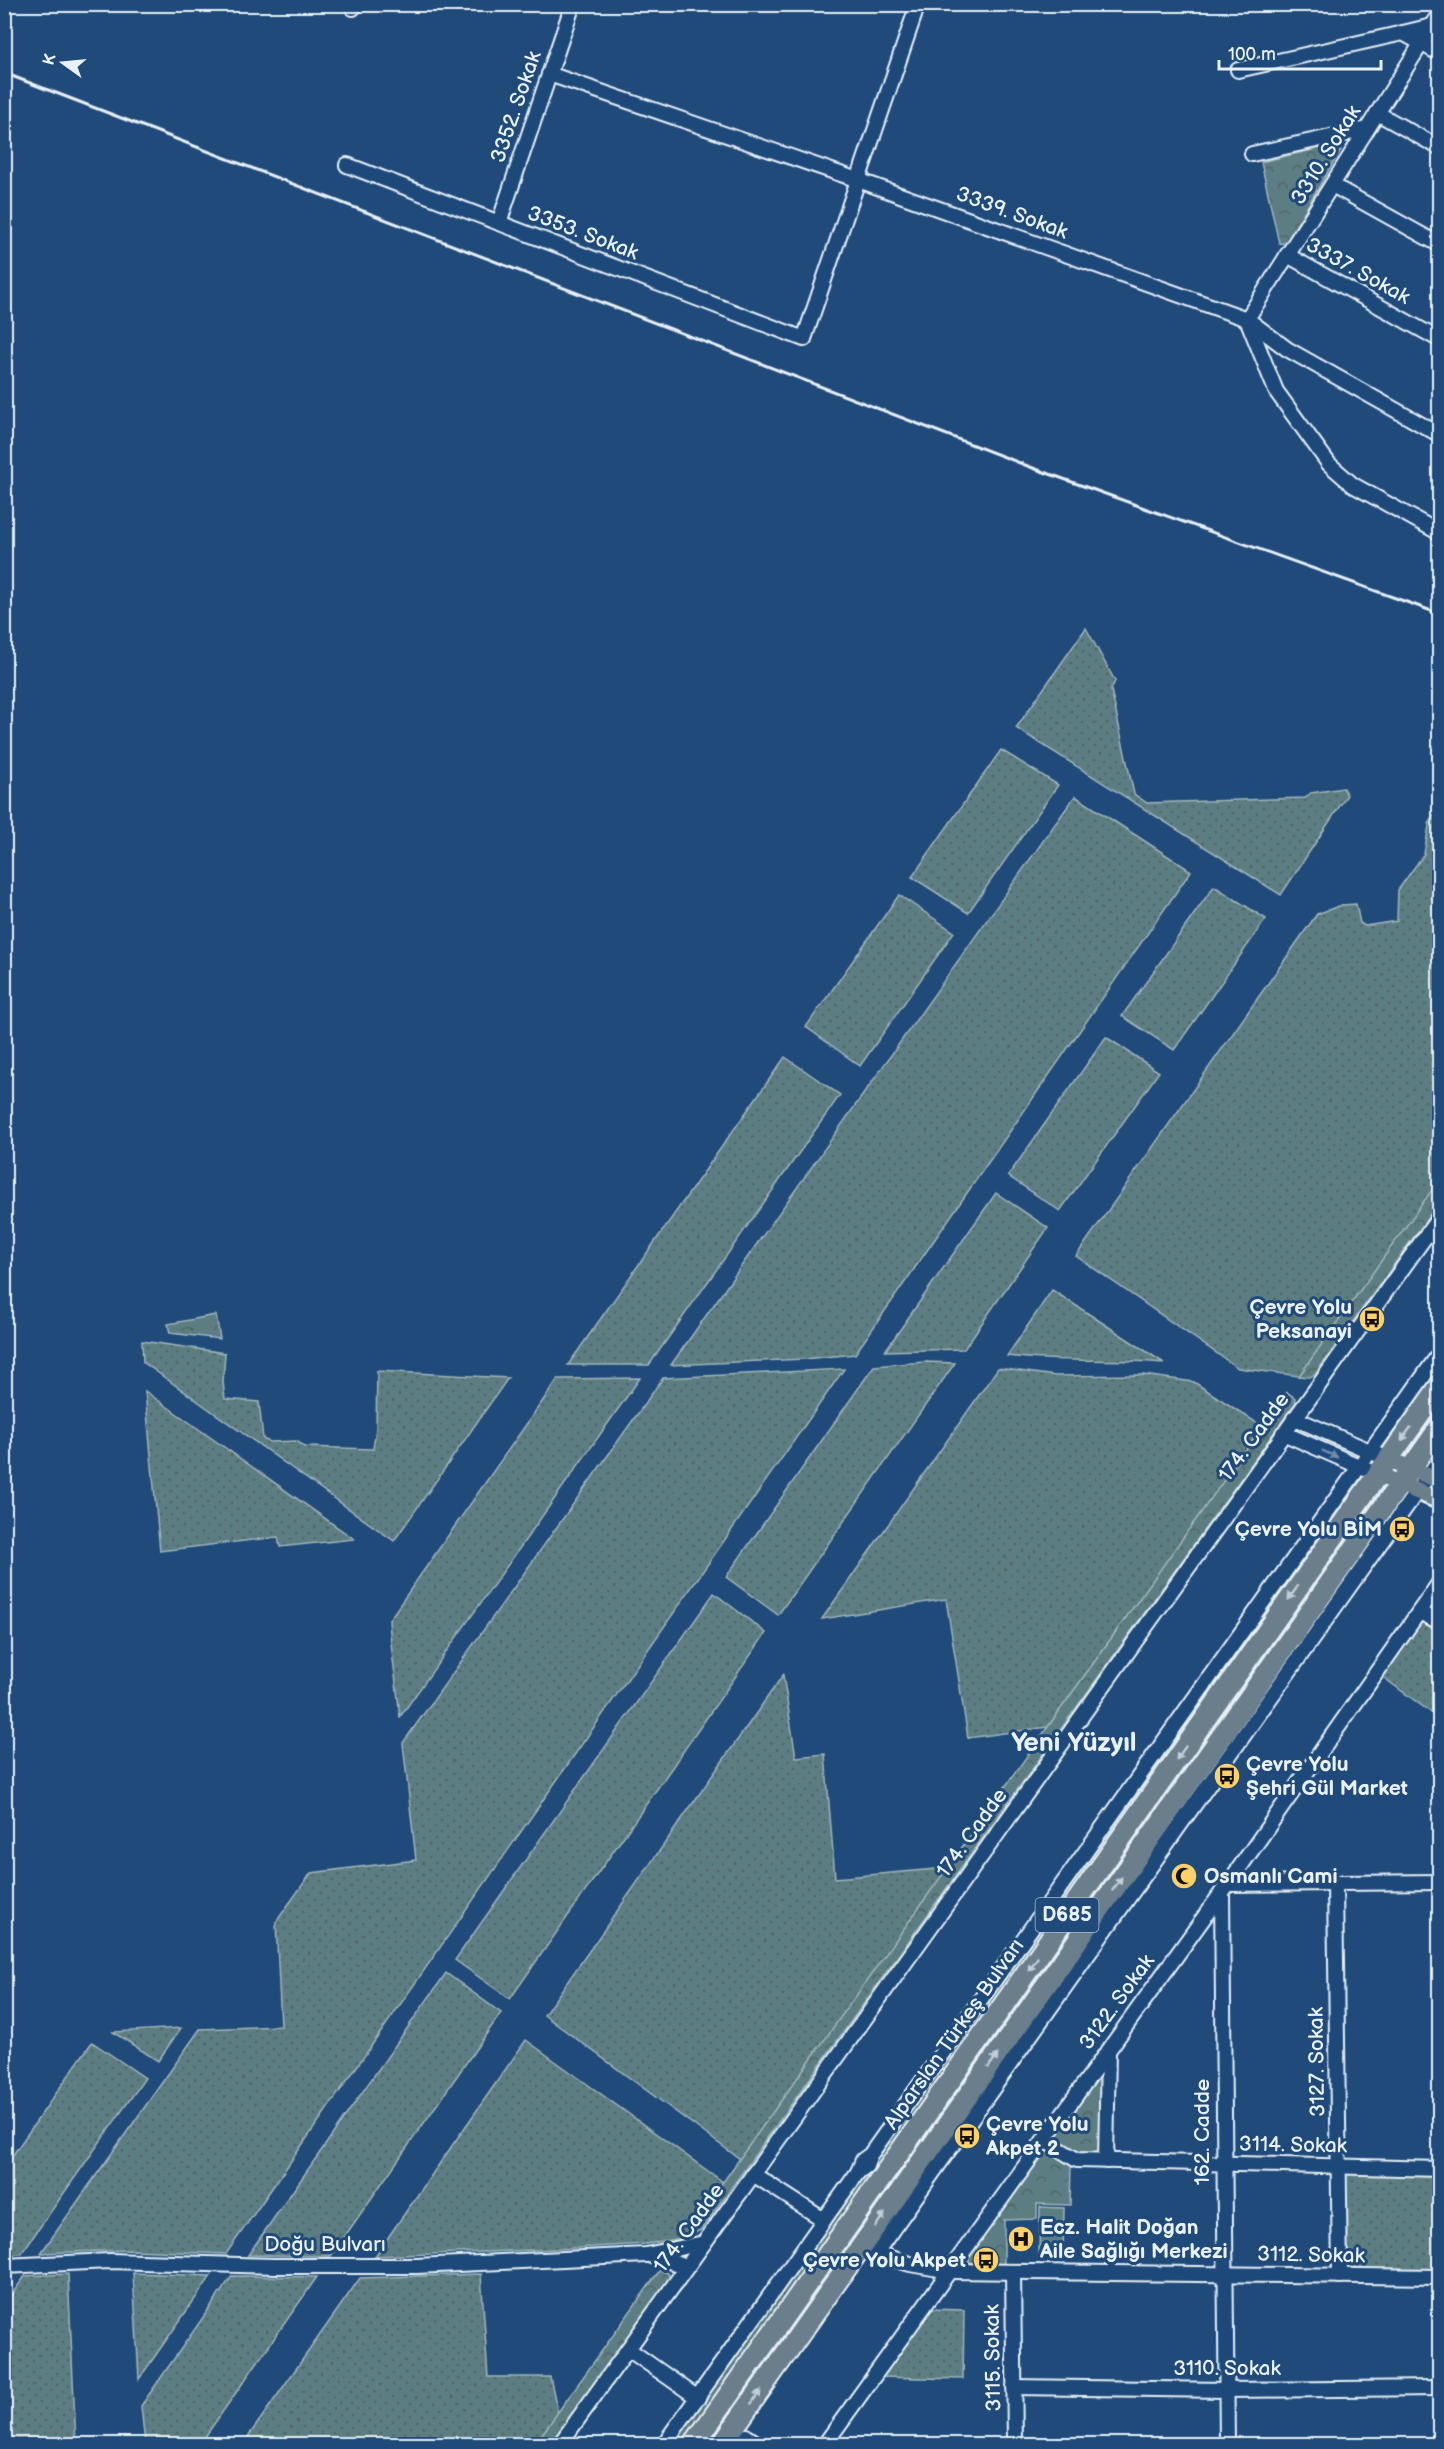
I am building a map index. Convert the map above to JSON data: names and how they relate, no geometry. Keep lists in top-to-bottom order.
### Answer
{
  "streets": {
    "highway": ["D685", "Alparslan Türkeş Bulvarı"],
    "street": [
      "3352. Sokak",
      "3310. Sokak",
      "3339. Sokak",
      "3353. Sokak",
      "3337. Sokak",
      "174. Cadde",
      "3122. Sokak",
      "3127. Sokak",
      "162. Cadde",
      "3114. Sokak",
      "Doğu Bulvarı",
      "3112. Sokak",
      "3115. Sokak",
      "3110. Sokak"
    ]
  },
  "crossings": [
    ["3352. Sokak", "3339. Sokak"],
    ["3352. Sokak", "3353. Sokak"],
    ["3310. Sokak", "3339. Sokak"],
    ["3310. Sokak", "3337. Sokak"],
    ["3339. Sokak", "3353. Sokak"],
    ["174. Cadde", "Doğu Bulvarı"],
    ["D685", "3112. Sokak"],
    ["3122. Sokak", "162. Cadde"],
    ["3122. Sokak", "3114. Sokak"],
    ["3122. Sokak", "3112. Sokak"],
    ["3127. Sokak", "3114. Sokak"],
    ["3127. Sokak", "3112. Sokak"],
    ["162. Cadde", "3114. Sokak"],
    ["162. Cadde", "3112. Sokak"],
    ["162. Cadde", "3110. Sokak"],
    ["3112. Sokak", "3115. Sokak"],
    ["3115. Sokak", "3110. Sokak"]
  ],
  "districts": ["Yeni Yüzyıl"],
  "places": {
    "bus stop": [
      "Çevre Yolu Peksanayi",
      "Çevre Yolu BİM",
      "Çevre Yolu Şehri Gül Market",
      "Çevre Yolu Akpet 2",
      "Çevre Yolu Akpet"
    ],
    "mosque": ["Osmanlı Cami"],
    "hospital": ["Ecz. Halit Doğan Aile Sağlığı Merkezi"]
  },
  "scale_bar": "100 m",
  "north": "left"
}
